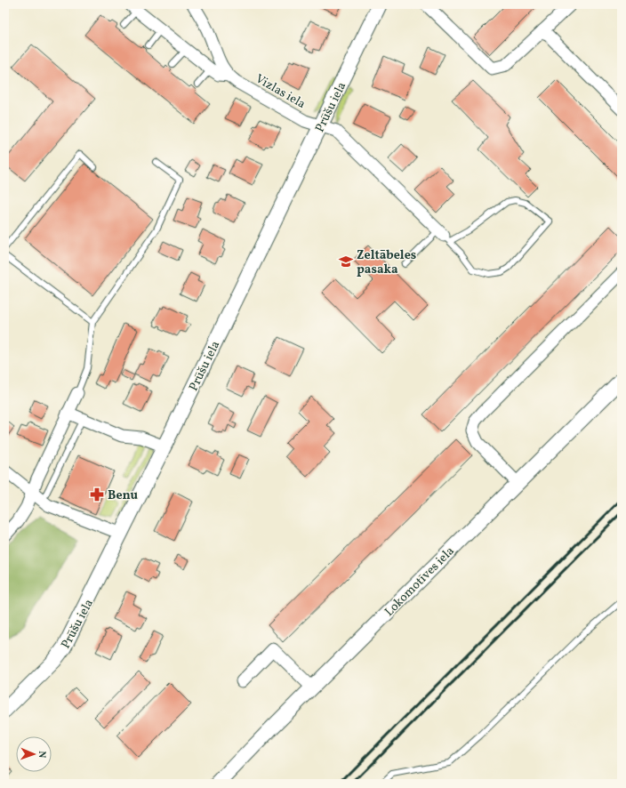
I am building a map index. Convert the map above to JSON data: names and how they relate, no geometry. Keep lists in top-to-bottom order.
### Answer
{
  "streets": {
    "street": ["Vizlas iela", "Prūšu iela", "Lokomotīves iela"]
  },
  "crossings": [
    ["Vizlas iela", "Prūšu iela"]
  ],
  "places": {
    "school or university": ["Zeltābeles pasaka"],
    "pharmacy": ["Benu"]
  },
  "north": "right"
}
